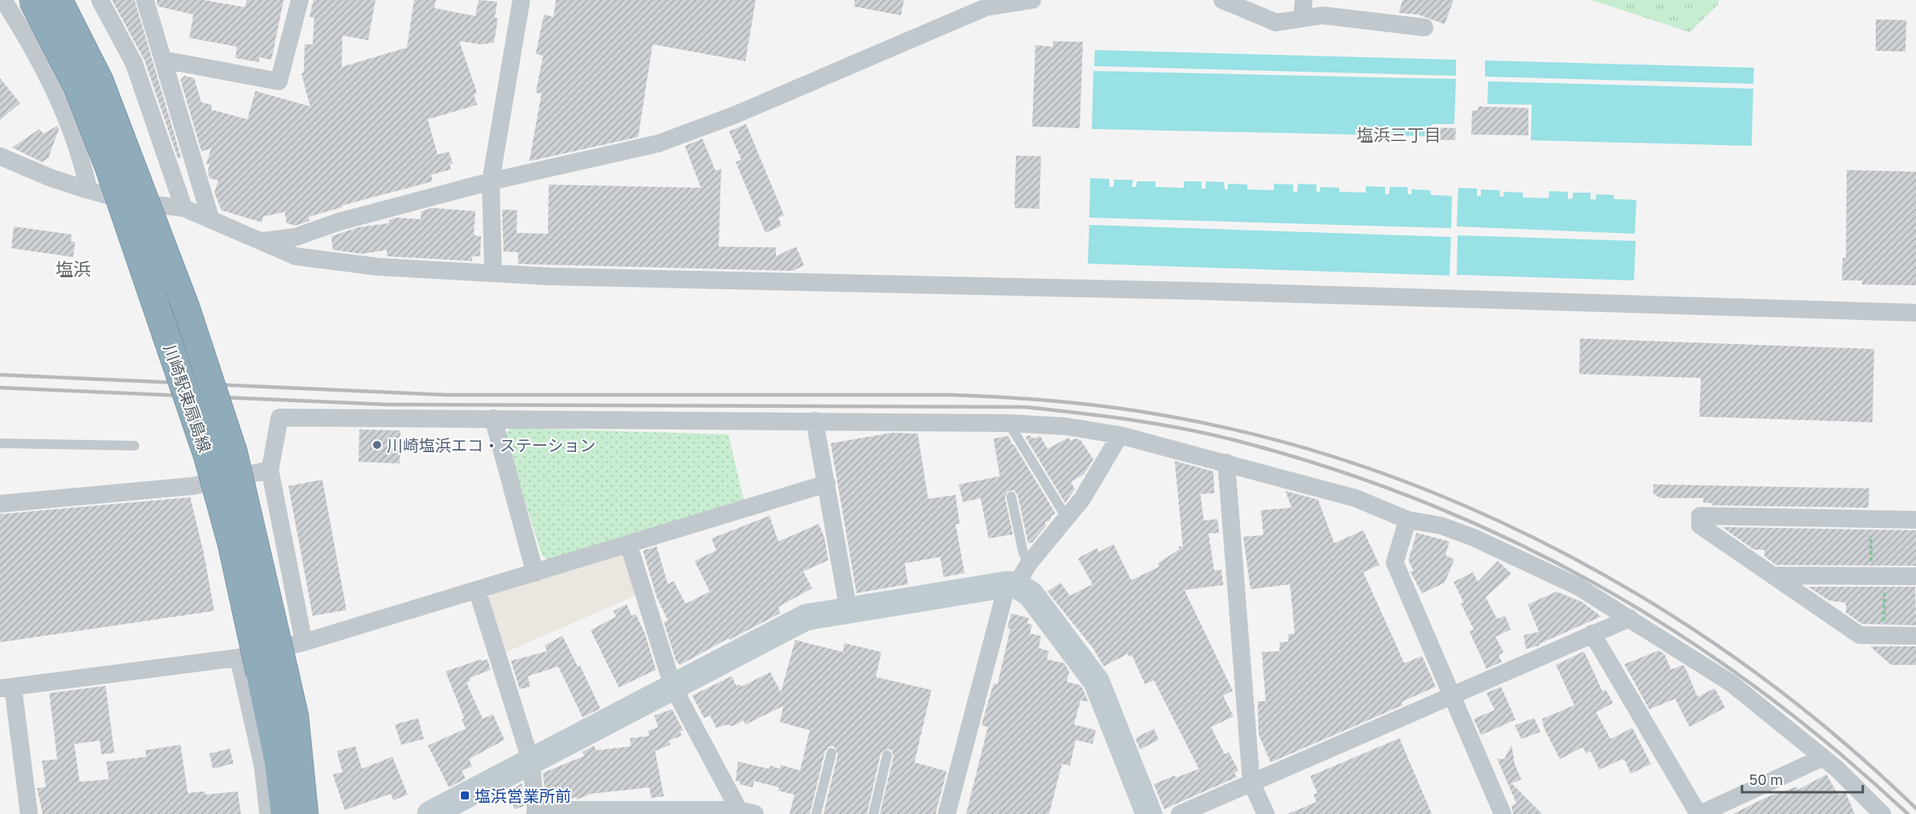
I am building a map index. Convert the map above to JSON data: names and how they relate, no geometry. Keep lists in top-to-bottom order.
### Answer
{
  "streets": {
    "highway": ["川崎駅東扇島線"]
  },
  "districts": ["塩浜三丁目", "塩浜"],
  "places": {
    "other": ["川崎塩浜エコ・ステーション"],
    "transit": ["塩浜営業所前"]
  },
  "scale_bar": "50 m"
}
